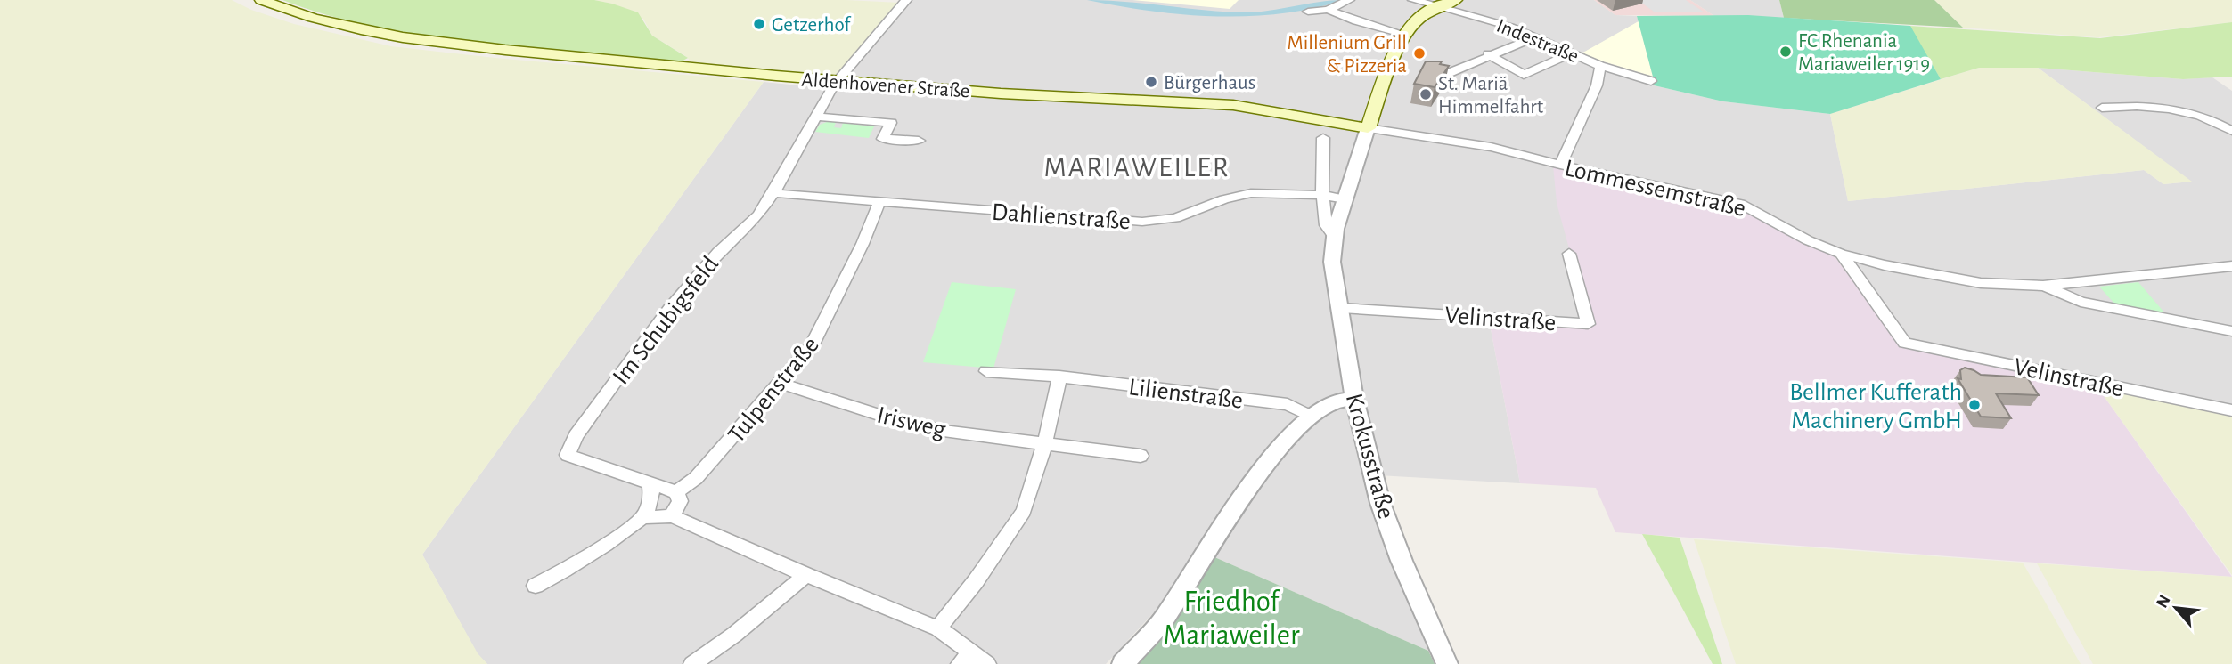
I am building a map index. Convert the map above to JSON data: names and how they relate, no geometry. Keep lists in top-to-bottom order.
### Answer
{
  "streets": {
    "main road": ["Aldenhovener Straße"],
    "street": [
      "Indestraße",
      "Lommessemstraße",
      "Dahlienstraße",
      "Velinstraße",
      "Im Schubigsfeld",
      "Tulpenstraße",
      "Lilienstraße",
      "Irisweg",
      "Krokusstraße"
    ]
  },
  "crossings": [
    ["Indestraße", "Lommessemstraße"],
    ["Aldenhovener Straße", "Lommessemstraße"],
    ["Aldenhovener Straße", "Im Schubigsfeld"],
    ["Aldenhovener Straße", "Krokusstraße"],
    ["Lommessemstraße", "Velinstraße"],
    ["Lommessemstraße", "Krokusstraße"],
    ["Dahlienstraße", "Im Schubigsfeld"],
    ["Dahlienstraße", "Tulpenstraße"],
    ["Dahlienstraße", "Krokusstraße"],
    ["Velinstraße", "Krokusstraße"],
    ["Tulpenstraße", "Irisweg"]
  ],
  "districts": ["MARIAWEILER"],
  "parks": ["Friedhof Mariaweiler"],
  "places": [
    "Getzerhof",
    "FC Rhenania Mariaweiler 1919",
    "Millenium Grill & Pizzeria",
    "Bürgerhaus",
    "St. Mariä Himmelfahrt",
    "Bellmer Kufferath Machinery GmbH"
  ],
  "north": "top left"
}
